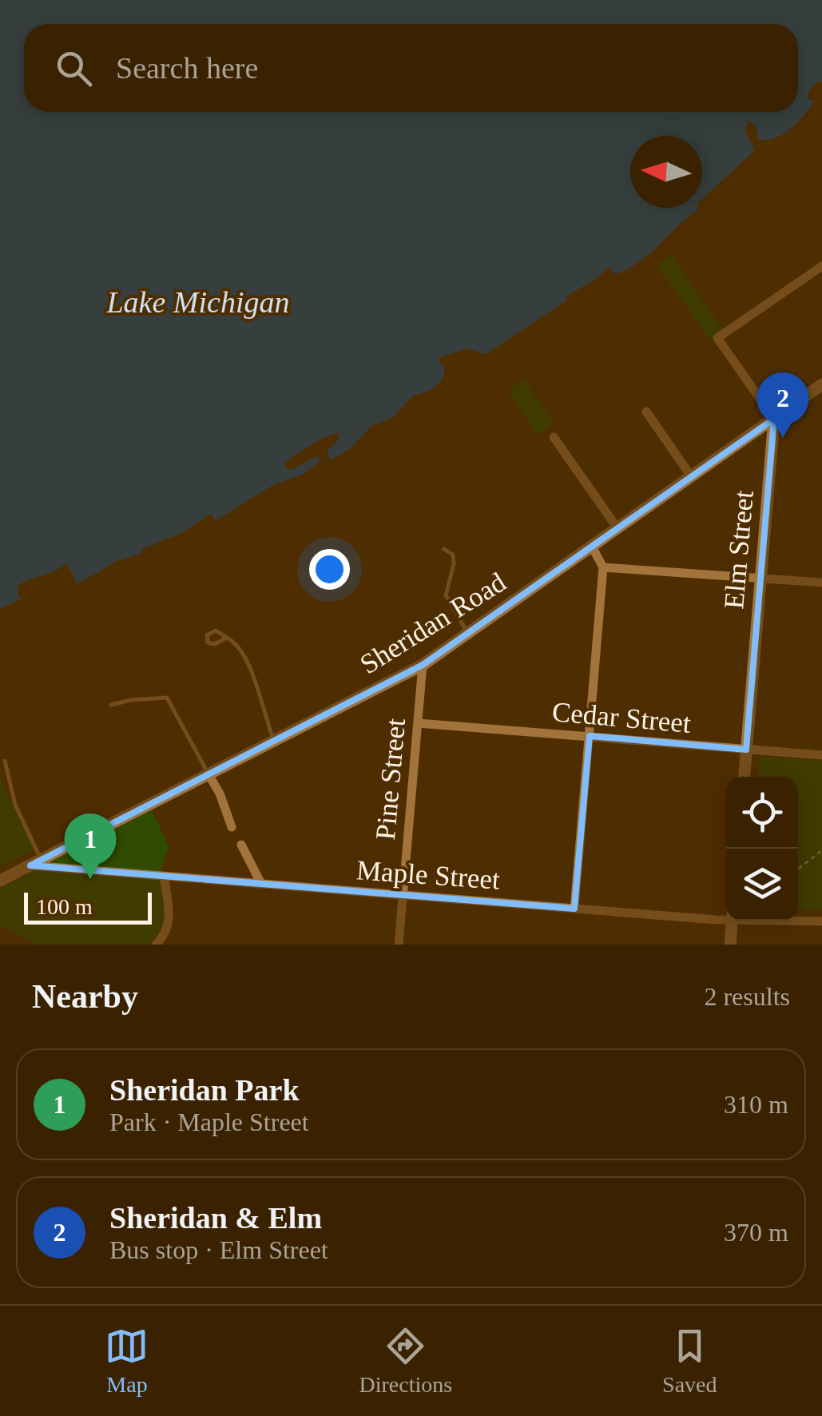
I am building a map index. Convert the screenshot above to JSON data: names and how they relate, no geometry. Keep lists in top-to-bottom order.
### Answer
{
  "streets": {
    "street": [
      "Elm Street",
      "Sheridan Road",
      "Cedar Street",
      "Pine Street",
      "Maple Street"
    ]
  },
  "crossings": [
    ["Elm Street", "Sheridan Road"],
    ["Elm Street", "Cedar Street"],
    ["Sheridan Road", "Pine Street"],
    ["Sheridan Road", "Maple Street"],
    ["Cedar Street", "Pine Street"],
    ["Pine Street", "Maple Street"]
  ],
  "water": ["Lake Michigan"],
  "scale_bar": "100 m",
  "north": "left",
  "page": {
    "search": "Search here",
    "pins": ["2", "1"],
    "scale": "100 m",
    "heading": ["Nearby", "2 results"],
    "list": [
      {
        "mark": "1",
        "name": "Sheridan Park",
        "note": "Park · Maple Street",
        "value": "310 m"
      },
      {
        "mark": "2",
        "name": "Sheridan & Elm",
        "note": "Bus stop · Elm Street",
        "value": "370 m"
      }
    ],
    "nav": ["Map", "Directions", "Saved"]
  }
}
